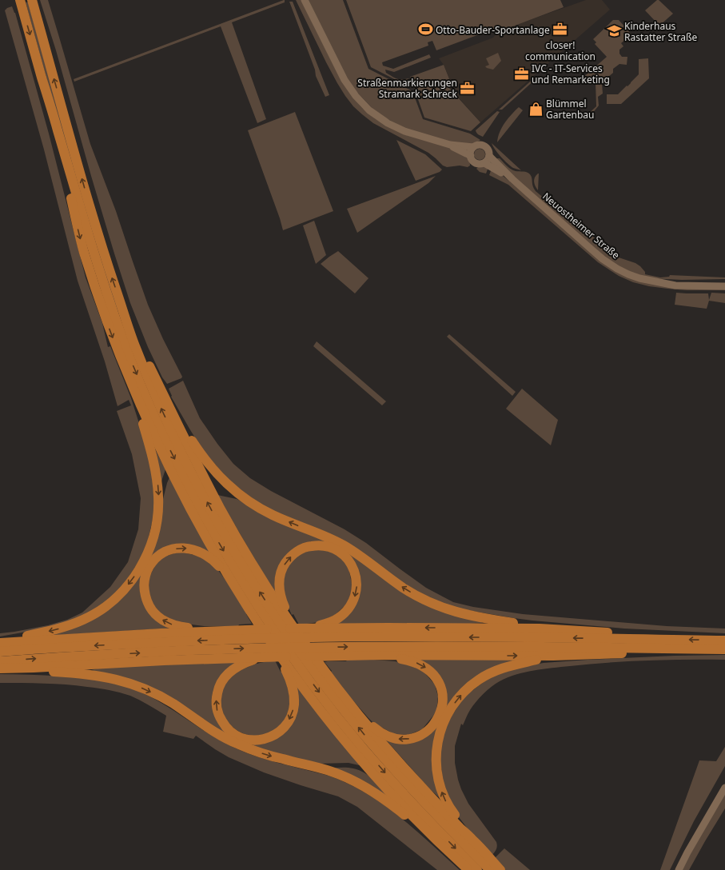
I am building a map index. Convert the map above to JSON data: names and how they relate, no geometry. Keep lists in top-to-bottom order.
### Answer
{
  "streets": {
    "main road": ["Neuostheimer Straße"]
  },
  "places": {
    "sports": ["Otto-Bauder-Sportanlage"],
    "office": ["closer! communication", "IVC - IT-Services und Remarketing", "Straßenmarkierungen Stramark Schreck"],
    "school or university": ["Kinderhaus Rastatter Straße"],
    "shop": ["Blümmel Gartenbau"]
  }
}
